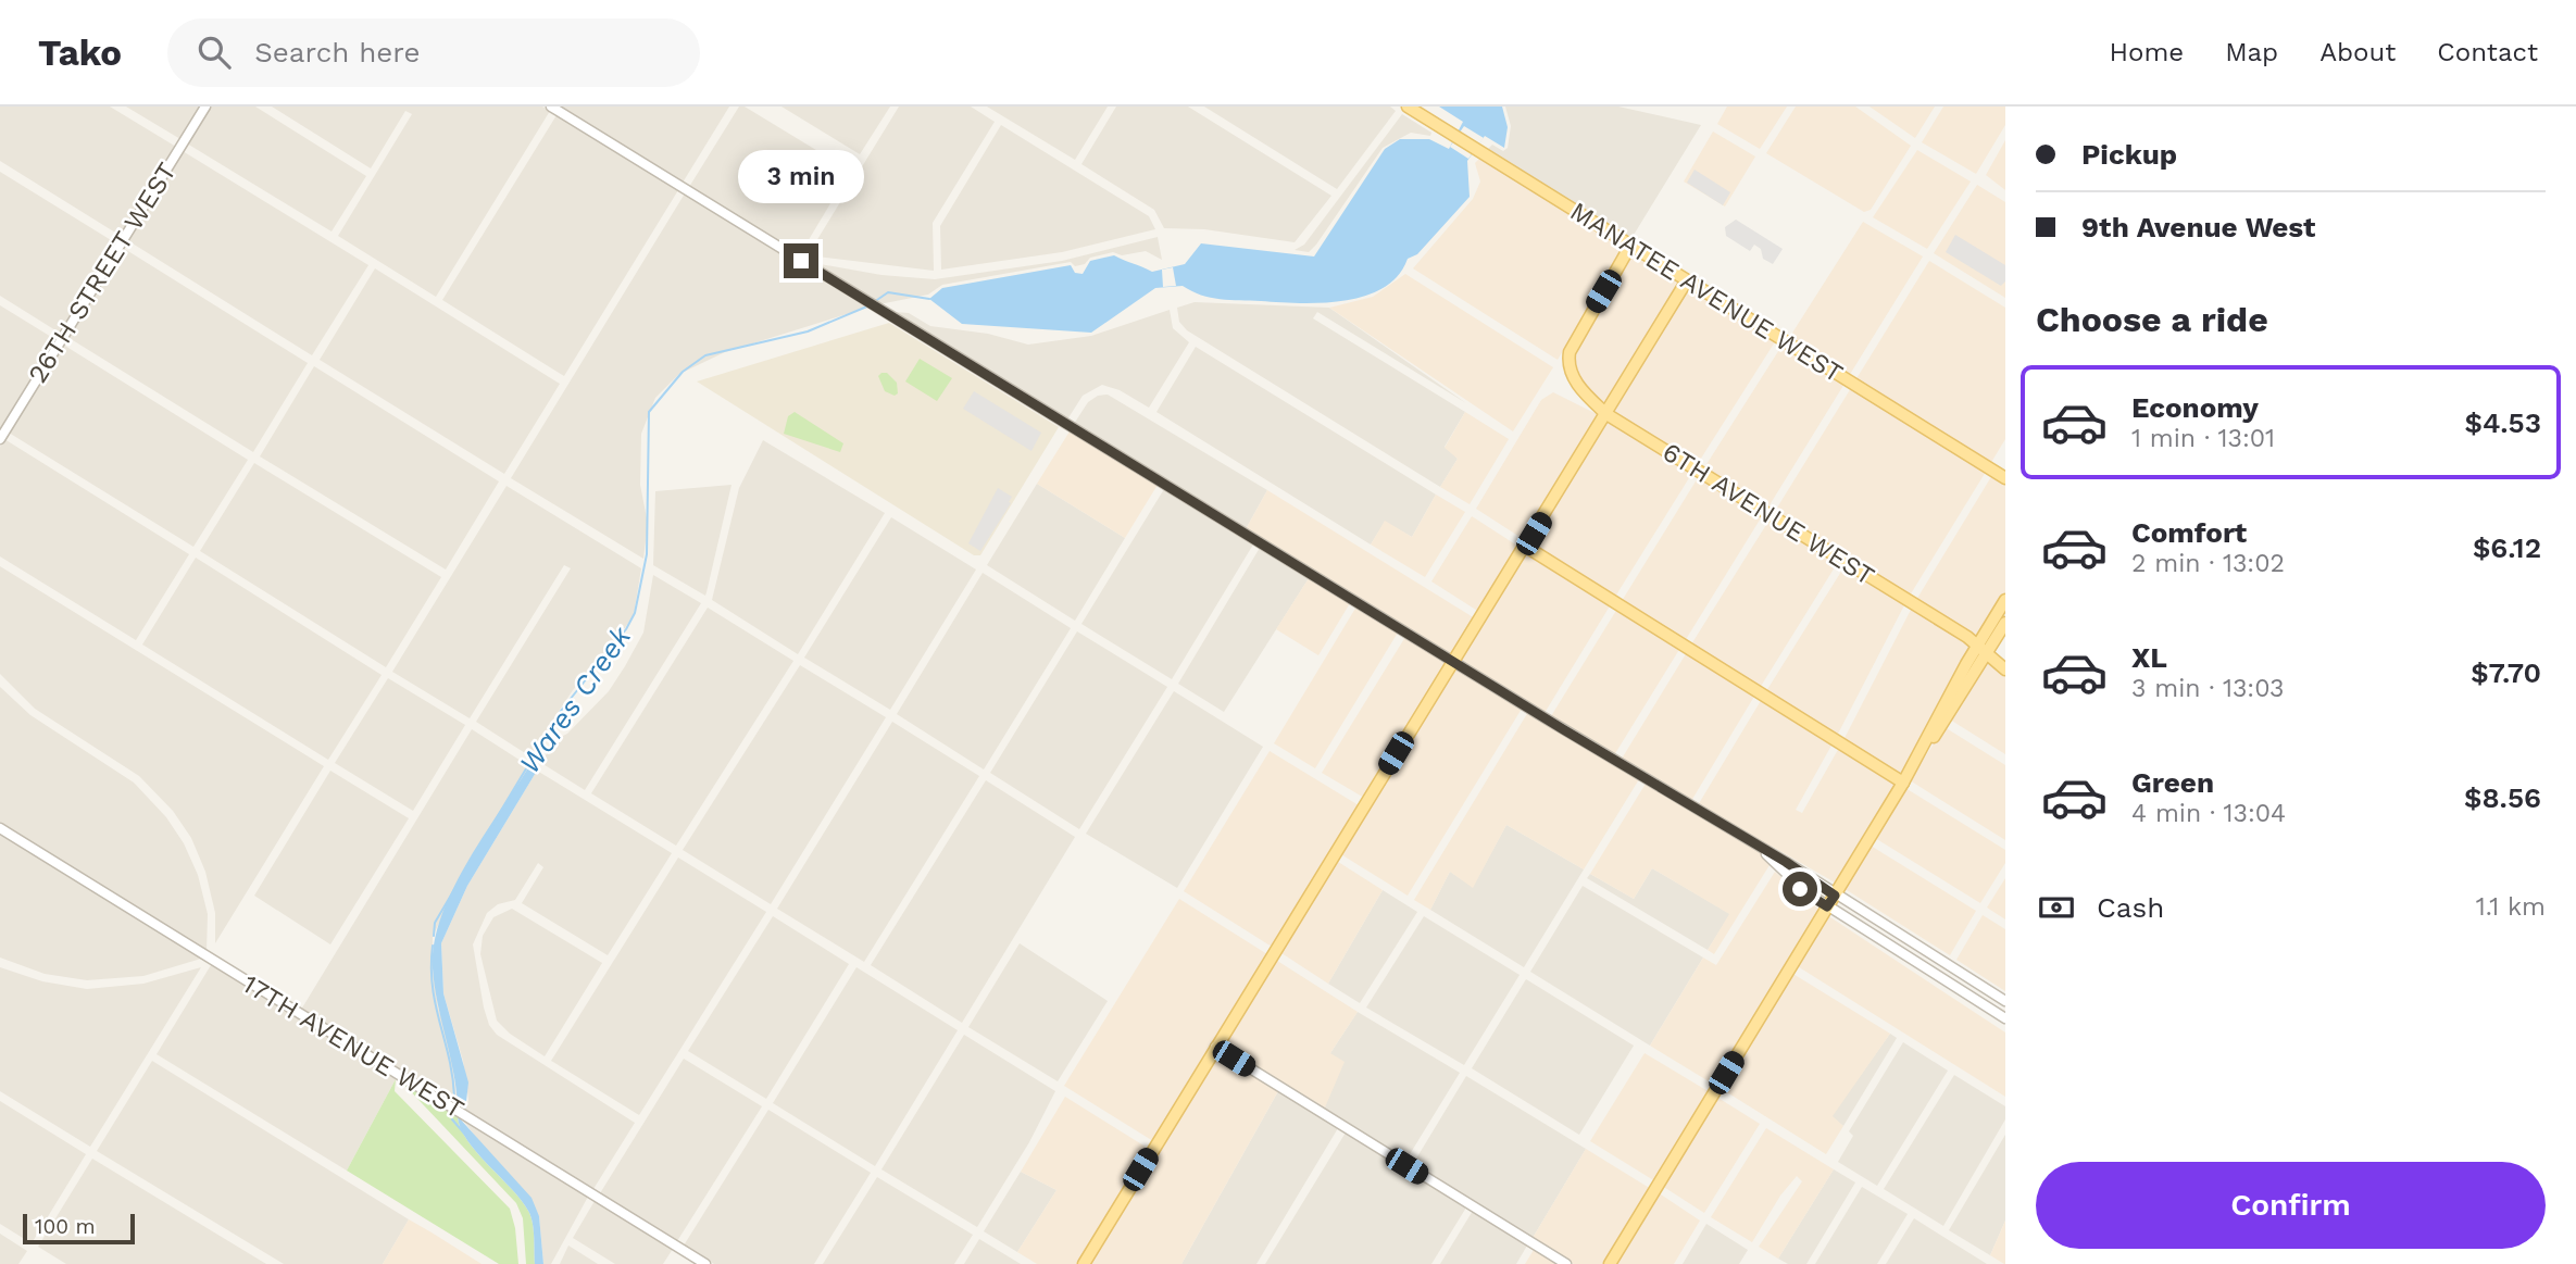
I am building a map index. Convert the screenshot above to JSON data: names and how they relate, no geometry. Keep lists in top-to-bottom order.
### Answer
{
  "streets": {
    "main road": ["MANATEE AVENUE WEST", "6TH AVENUE WEST"],
    "street": ["26TH STREET WEST", "17TH AVENUE WEST"]
  },
  "crossings": [
    ["MANATEE AVENUE WEST", "6TH AVENUE WEST"]
  ],
  "water": ["Wares Creek"],
  "scale_bar": "100 m",
  "page": {
    "header": "Tako",
    "search": "Search here",
    "nav": [
      "Home",
      "Map",
      "About",
      "Contact"
    ],
    "banner": ["Pickup", "9th Avenue West"],
    "bubble": "3 min",
    "heading": "Choose a ride",
    "list": [
      {
        "name": "Economy",
        "note": "1 min · 13:01",
        "value": "$4.53"
      },
      {
        "name": "Comfort",
        "note": "2 min · 13:02",
        "value": "$6.12"
      },
      {
        "name": "XL",
        "note": "3 min · 13:03",
        "value": "$7.70"
      },
      {
        "name": "Green",
        "note": "4 min · 13:04",
        "value": "$8.56"
      }
    ],
    "pay": ["Cash", "1.1 km"],
    "buttons": "Confirm",
    "scale": "100 m"
  }
}
